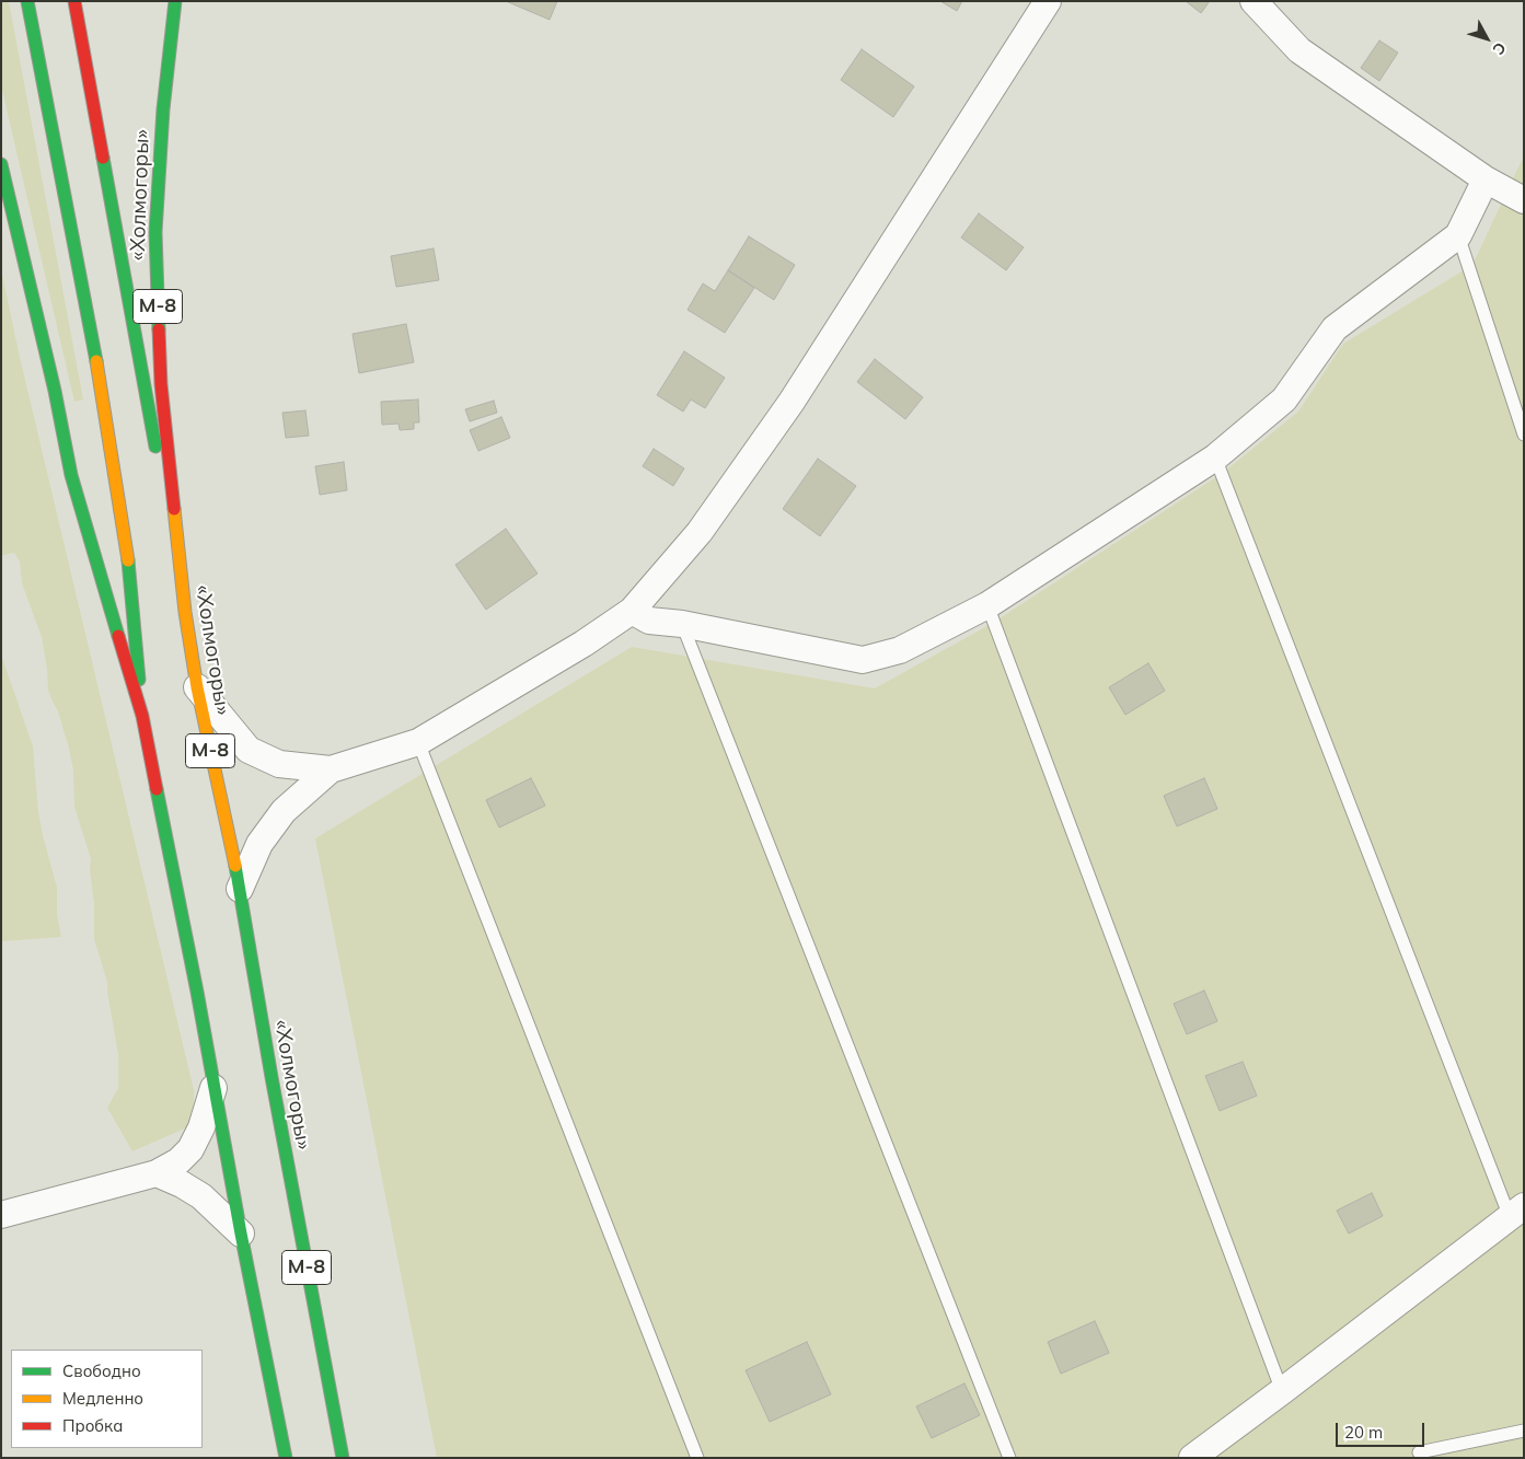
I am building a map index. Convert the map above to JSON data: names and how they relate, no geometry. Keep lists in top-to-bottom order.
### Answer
{
  "streets": {
    "main road": ["«Холмогоры»", "М-8"]
  },
  "crossings": [
    ["«Холмогоры»", "М-8"]
  ],
  "legend": ["Свободно", "Медленно", "Пробка"],
  "scale_bar": "20 m",
  "north": "bottom right"
}
